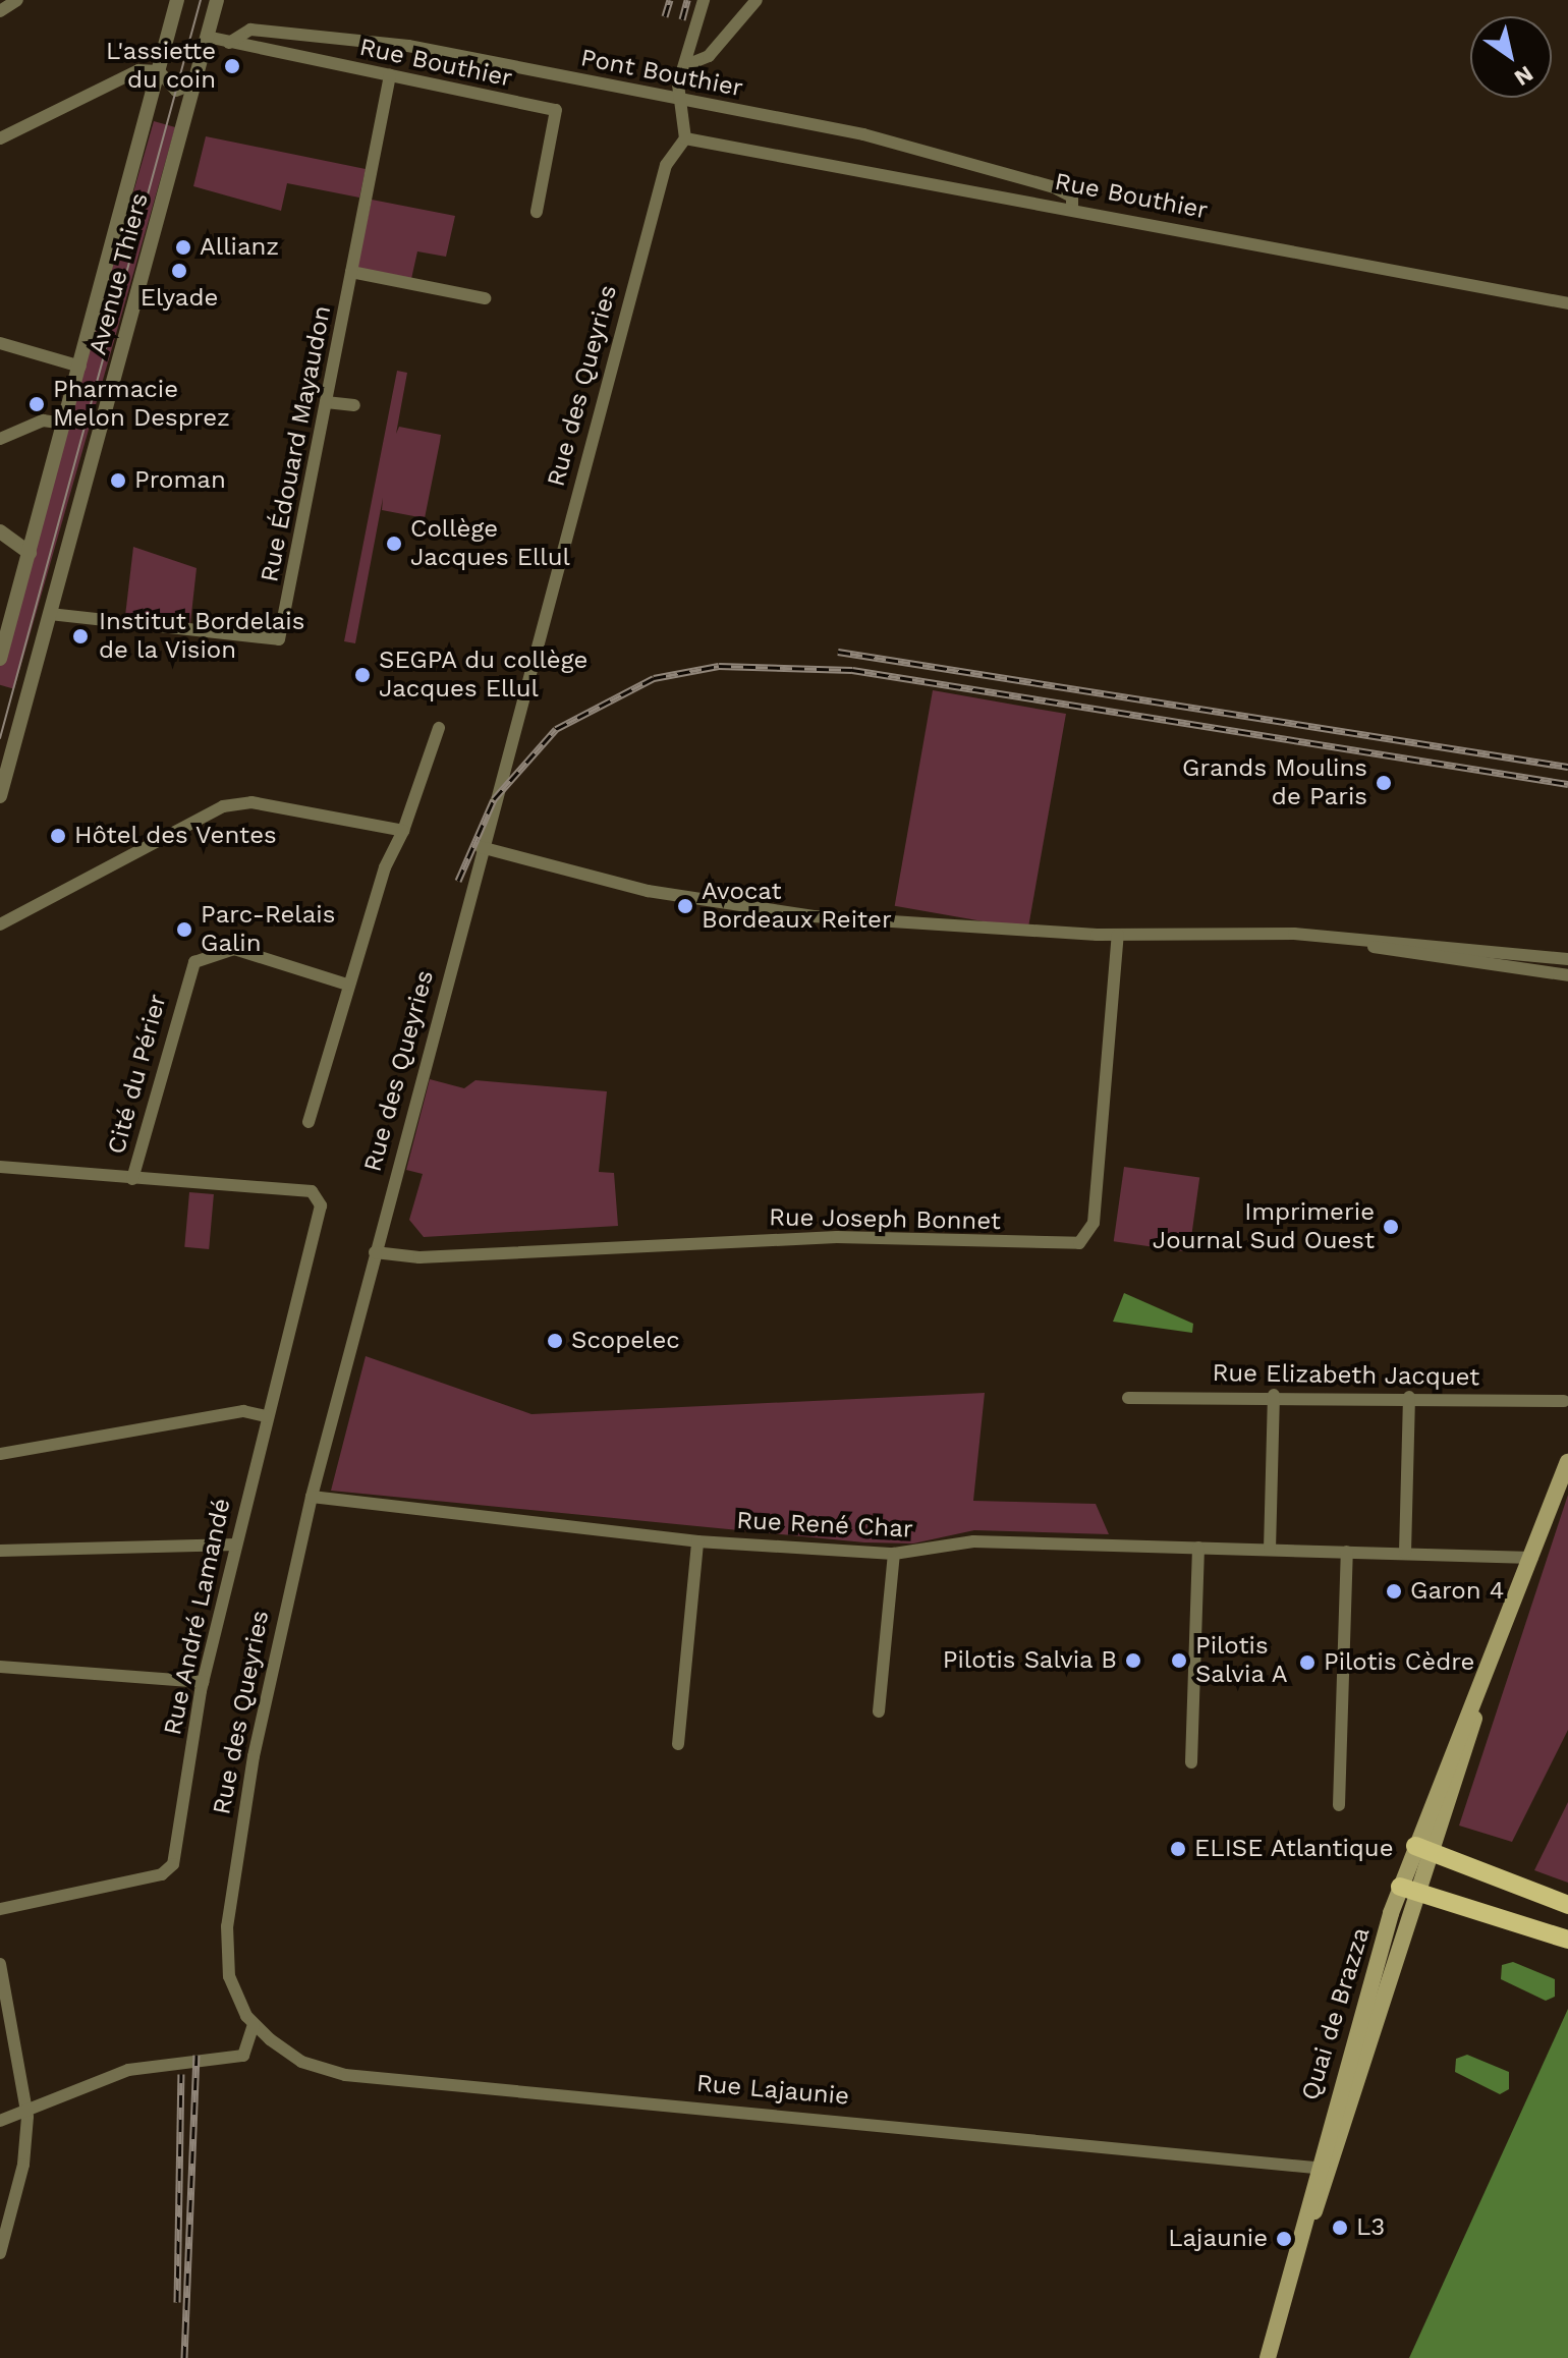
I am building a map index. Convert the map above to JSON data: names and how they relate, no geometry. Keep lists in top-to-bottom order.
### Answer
{
  "streets": {
    "main road": ["Quai de Brazza"],
    "street": [
      "Rue Bouthier",
      "Pont Bouthier",
      "Avenue Thiers",
      "Rue des Queyries",
      "Rue Édouard Mayaudon",
      "Cité du Périer",
      "Rue Joseph Bonnet",
      "Rue Elizabeth Jacquet",
      "Rue René Char",
      "Rue André Lamandé",
      "Rue Lajaunie"
    ]
  },
  "crossings": [
    ["Rue Bouthier", "Pont Bouthier"],
    ["Rue Bouthier", "Avenue Thiers"],
    ["Rue Bouthier", "Rue des Queyries"],
    ["Rue Bouthier", "Rue Édouard Mayaudon"],
    ["Avenue Thiers", "Rue Édouard Mayaudon"],
    ["Rue des Queyries", "Rue Joseph Bonnet"],
    ["Rue des Queyries", "Rue René Char"],
    ["Rue des Queyries", "Rue Lajaunie"],
    ["Cité du Périer", "Rue André Lamandé"],
    ["Rue René Char", "Quai de Brazza"],
    ["Quai de Brazza", "Rue Lajaunie"]
  ],
  "places": [
    "L'assiette du coin",
    "Allianz",
    "Elyade",
    "Pharmacie Melon Desprez",
    "Proman",
    "Collège Jacques Ellul",
    "Institut Bordelais de la Vision",
    "SEGPA du collège Jacques Ellul",
    "Grands Moulins de Paris",
    "Hôtel des Ventes",
    "Avocat Bordeaux Reiter",
    "Parc-Relais Galin",
    "Imprimerie Journal Sud Ouest",
    "Scopelec",
    "Garon 4",
    "Pilotis Salvia B",
    "Pilotis Salvia A",
    "Pilotis Cèdre",
    "ELISE Atlantique",
    "L3",
    "Lajaunie"
  ],
  "north": "bottom right"
}
